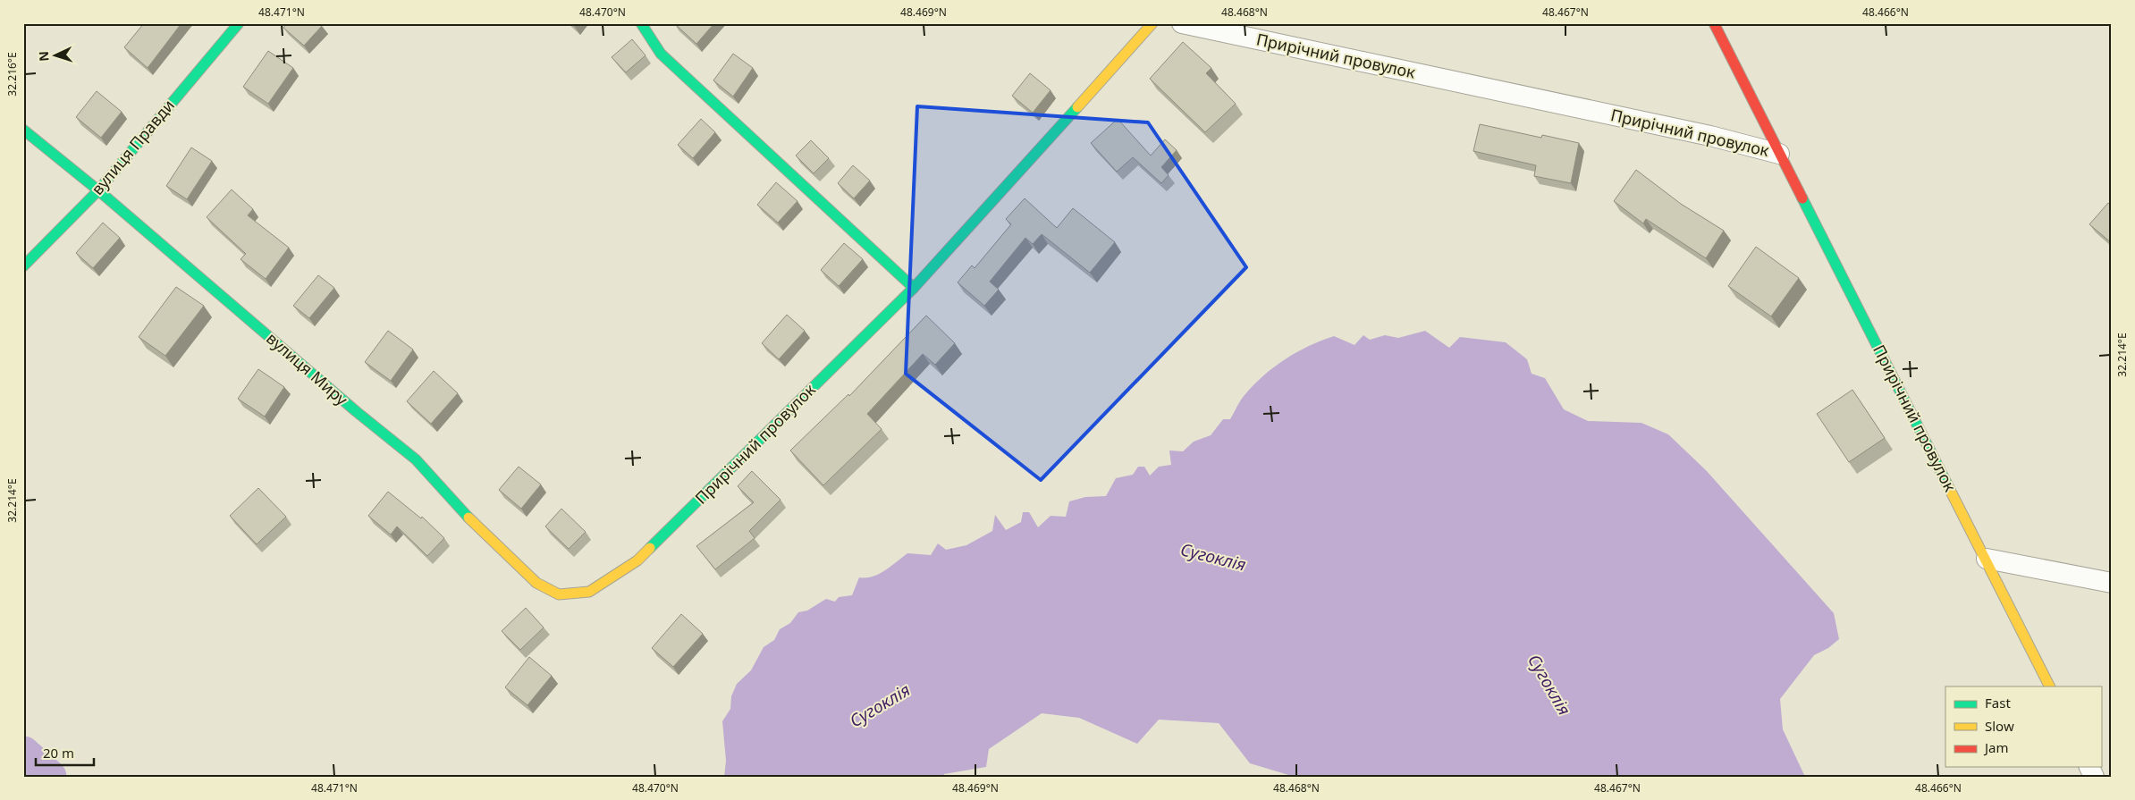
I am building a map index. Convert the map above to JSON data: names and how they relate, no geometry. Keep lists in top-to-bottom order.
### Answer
{
  "streets": {
    "street": ["Прирічний провулок", "вулиця Правди", "вулиця Миру"]
  },
  "crossings": [
    ["Прирічний провулок", "вулиця Миру"],
    ["вулиця Правди", "вулиця Миру"]
  ],
  "water": ["Сугоклія"],
  "legend": ["Fast", "Slow", "Jam"],
  "scale_bar": "20 m",
  "north": "left",
  "coordinates": [
    "48.471°N",
    "48.470°N",
    "48.469°N",
    "48.468°N",
    "48.467°N",
    "48.466°N",
    "32.216°E",
    "32.214°E"
  ]
}
